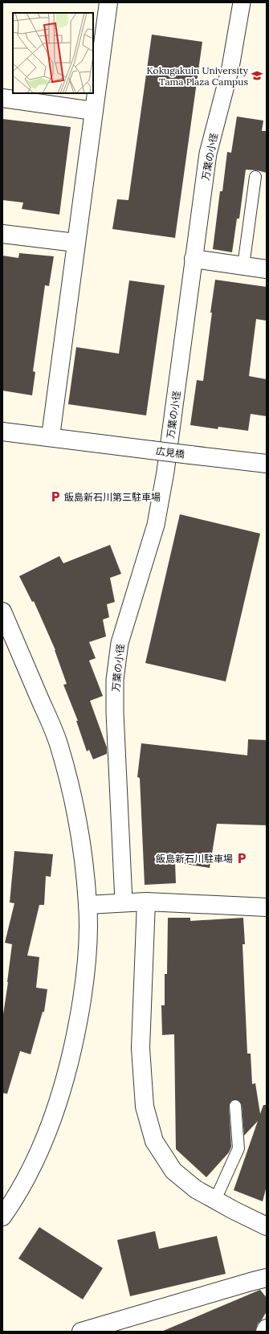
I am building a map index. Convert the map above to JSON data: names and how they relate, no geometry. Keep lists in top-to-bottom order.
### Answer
{
  "streets": {
    "street": ["万葉の小径", "広見橋"]
  },
  "places": {
    "school or university": ["Kokugakuin University Tama Plaza Campus"],
    "parking": ["飯島新石川第三駐車場", "飯島新石川駐車場"]
  }
}
